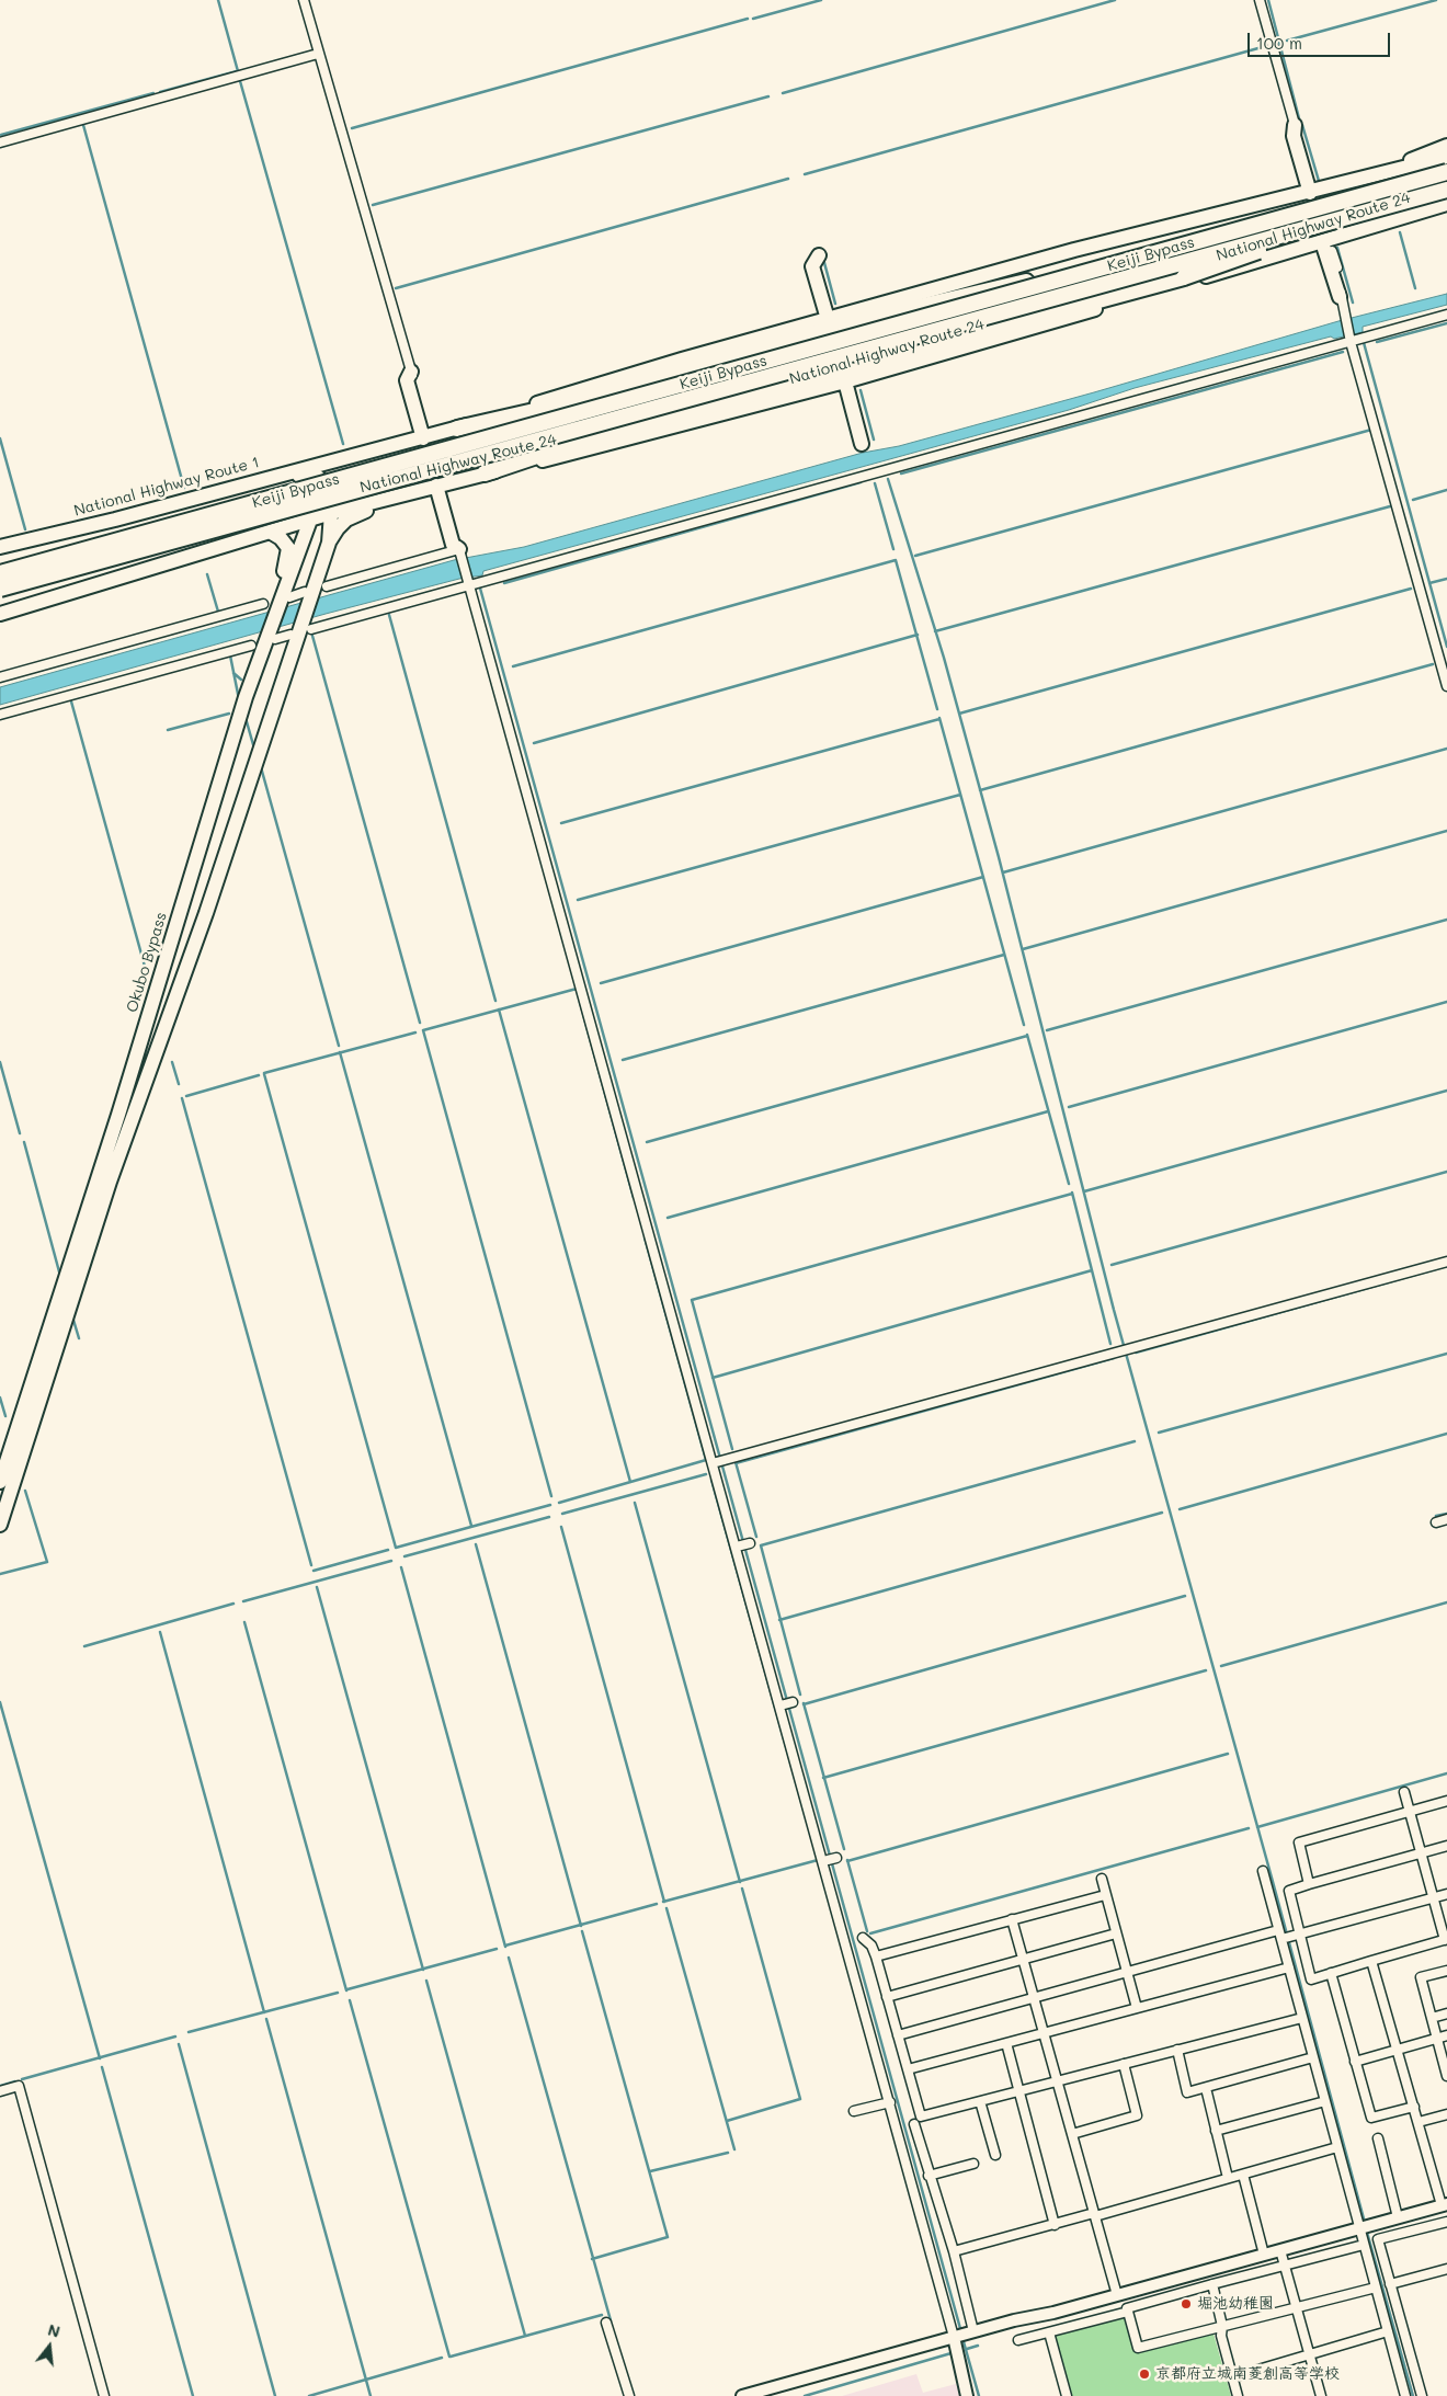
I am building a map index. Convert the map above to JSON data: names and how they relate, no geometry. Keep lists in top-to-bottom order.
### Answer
{
  "streets": {
    "highway": [
      "National Highway Route 24",
      "Keiji Bypass",
      "National Highway Route 1",
      "Okubo Bypass"
    ]
  },
  "crossings": [
    ["National Highway Route 24", "National Highway Route 1"],
    ["National Highway Route 24", "Okubo Bypass"],
    ["National Highway Route 1", "Okubo Bypass"]
  ],
  "places": ["堀池幼稚園", "京都府立城南菱創高等学校"],
  "scale_bar": "100 m",
  "north": "top"
}
